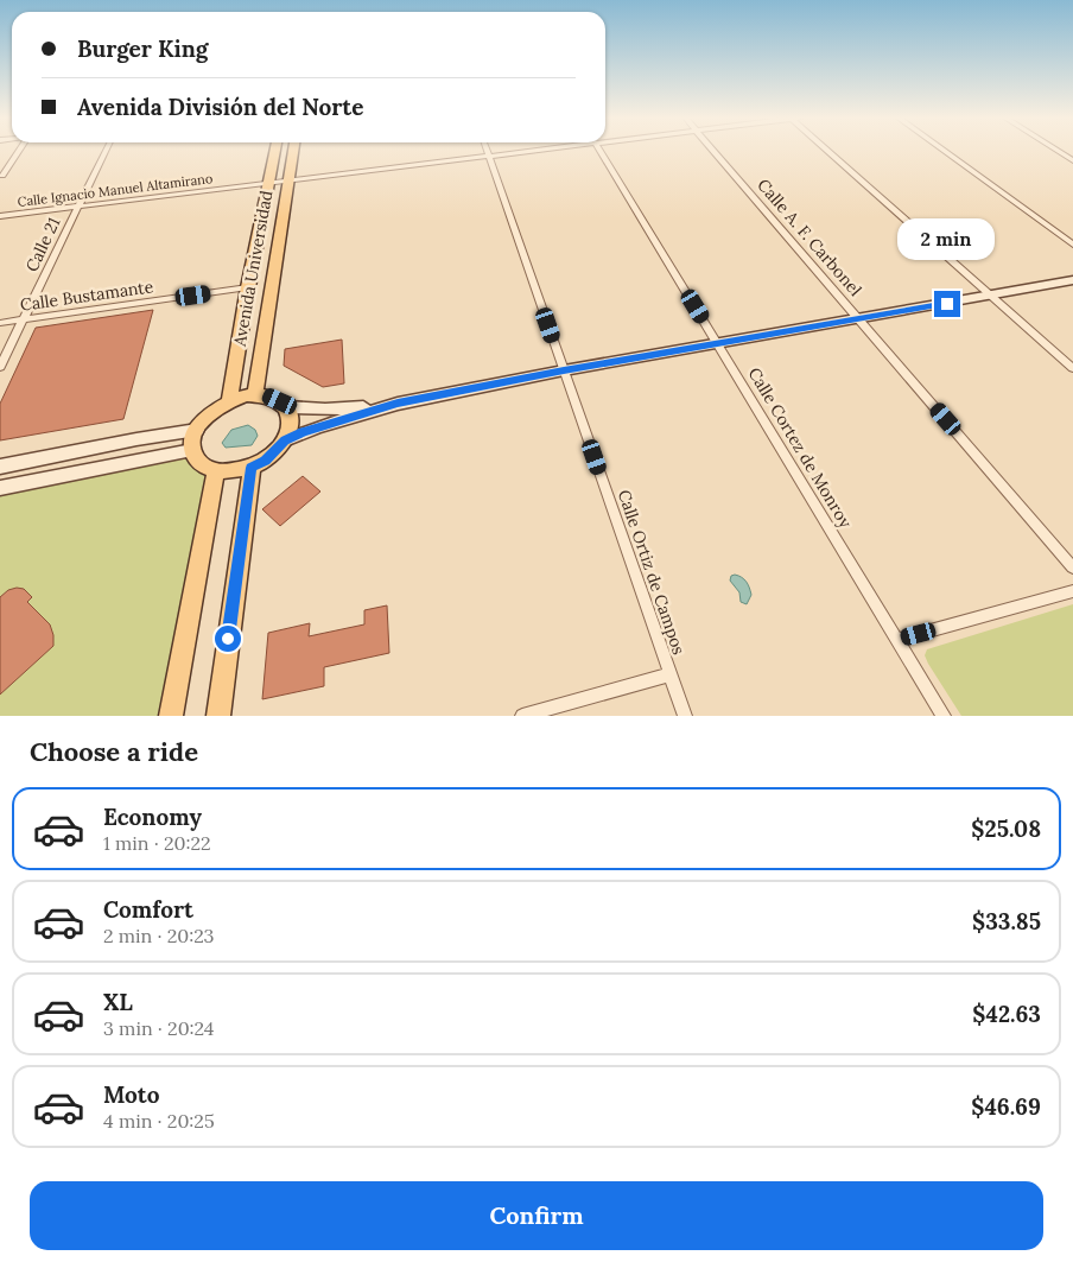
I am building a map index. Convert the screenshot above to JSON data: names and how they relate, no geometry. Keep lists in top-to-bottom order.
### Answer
{
  "streets": {
    "main road": ["Avenida Universidad"],
    "street": [
      "Calle Ignacio Manuel Altamirano",
      "Calle A. F. Carbonel",
      "Calle 21",
      "Calle Bustamante",
      "Calle Cortez de Monroy",
      "Calle Ortiz de Campos"
    ]
  },
  "crossings": [
    ["Calle Ignacio Manuel Altamirano", "Calle 21"],
    ["Calle Ignacio Manuel Altamirano", "Avenida Universidad"],
    ["Calle Ignacio Manuel Altamirano", "Calle Ortiz de Campos"],
    ["Calle 21", "Calle Bustamante"],
    ["Avenida Universidad", "Calle Bustamante"]
  ],
  "page": {
    "banner": ["Burger King", "Avenida División del Norte"],
    "bubble": "2 min",
    "heading": "Choose a ride",
    "list": [
      {
        "name": "Economy",
        "note": "1 min · 20:22",
        "value": "$25.08"
      },
      {
        "name": "Comfort",
        "note": "2 min · 20:23",
        "value": "$33.85"
      },
      {
        "name": "XL",
        "note": "3 min · 20:24",
        "value": "$42.63"
      },
      {
        "name": "Moto",
        "note": "4 min · 20:25",
        "value": "$46.69"
      }
    ],
    "buttons": "Confirm"
  }
}
